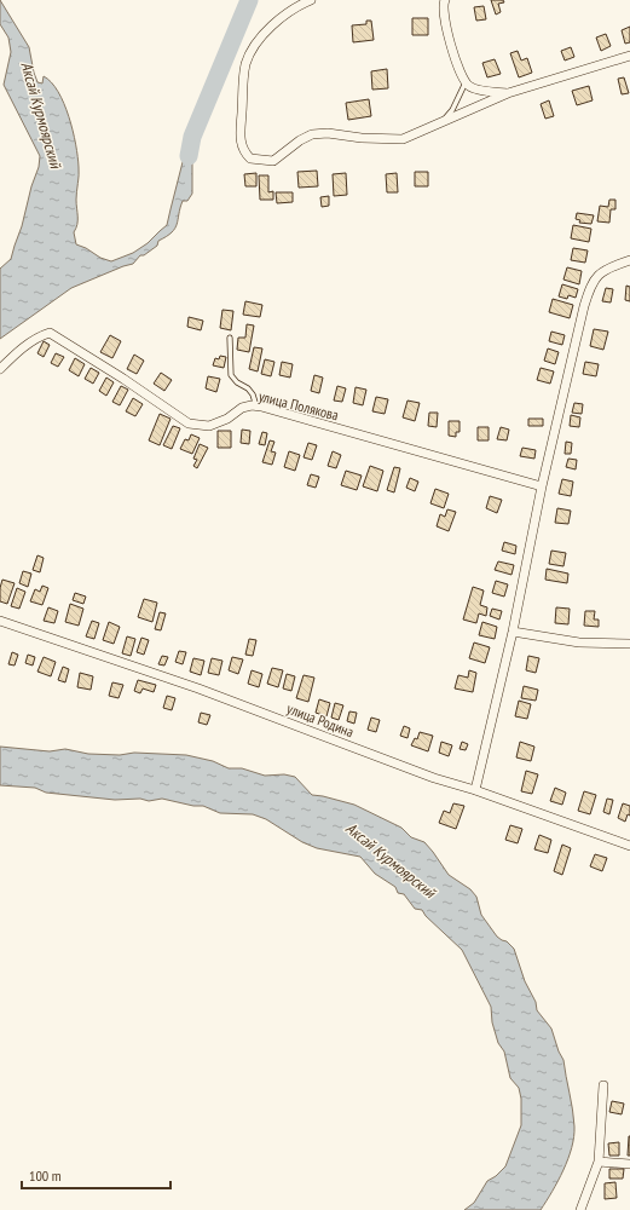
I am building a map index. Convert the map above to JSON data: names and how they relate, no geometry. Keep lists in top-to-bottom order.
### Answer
{
  "streets": {
    "street": ["улица Полякова", "улица Родина"]
  },
  "water": ["Аксай Курмоярский"],
  "scale_bar": "100 m"
}
